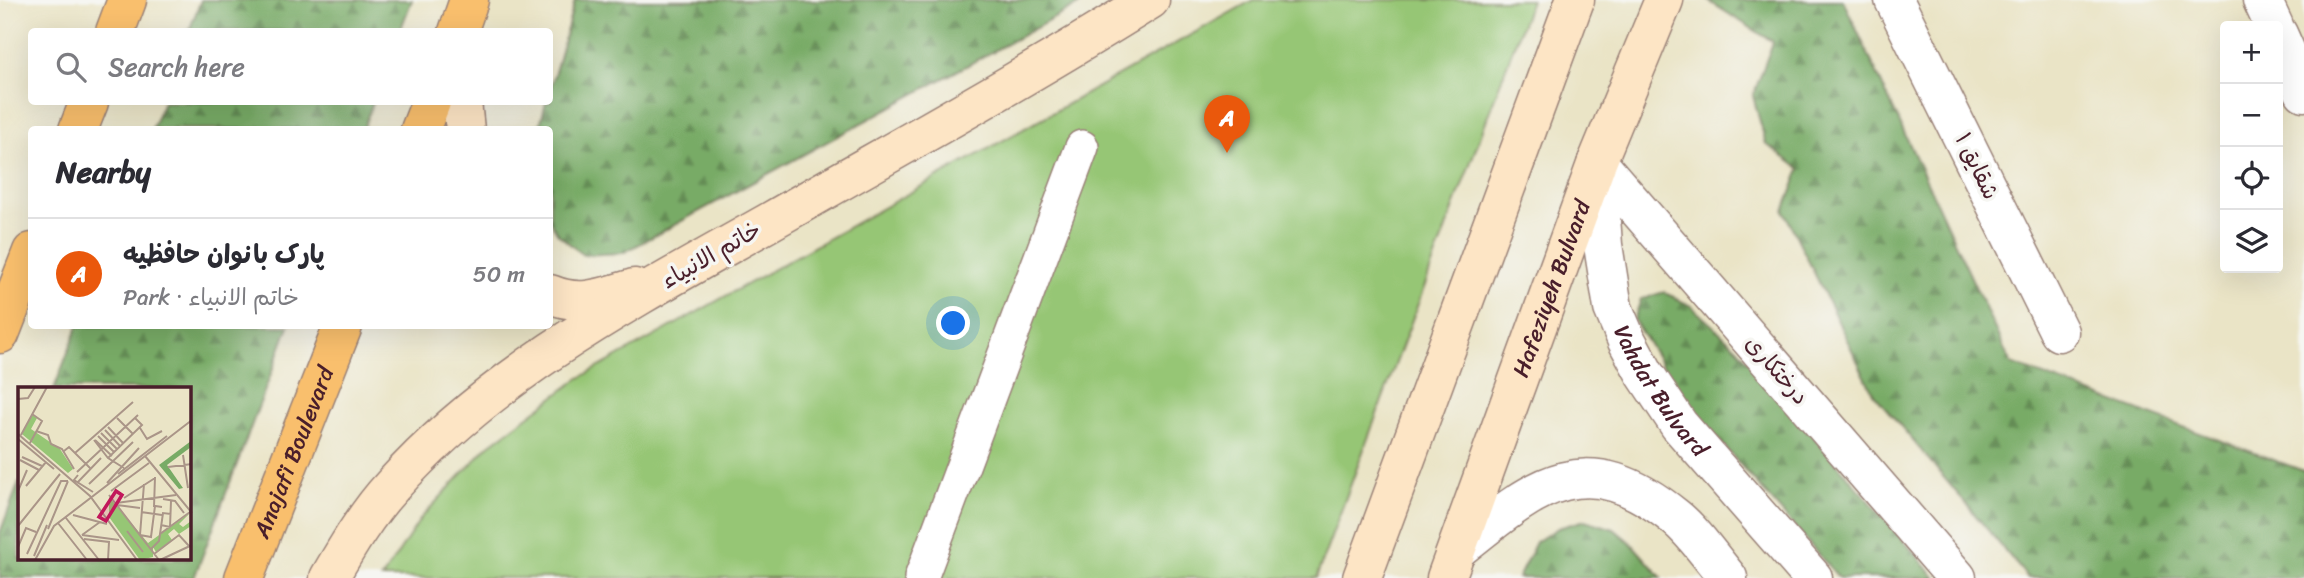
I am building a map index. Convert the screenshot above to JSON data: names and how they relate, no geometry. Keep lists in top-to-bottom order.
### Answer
{
  "streets": {
    "main road": ["خاتم الانبیاء", "Hafeziyeh Bulvard", "Anajafi Boulevard"],
    "street": ["شقایق ۱", "درختکاری", "Vahdat Bulvard"]
  },
  "crossings": [
    ["Hafeziyeh Bulvard", "درختکاری"],
    ["Hafeziyeh Bulvard", "Vahdat Bulvard"],
    ["درختکاری", "Vahdat Bulvard"]
  ],
  "page": {
    "map_buttons": ["+", "−"],
    "search": "Search here",
    "pins": "A",
    "heading": "Nearby",
    "list": [
      {
        "mark": "A",
        "name": "پارک بانوان حافظیه",
        "note": "Park · خاتم الانبیاء",
        "value": "50 m"
      }
    ]
  }
}
